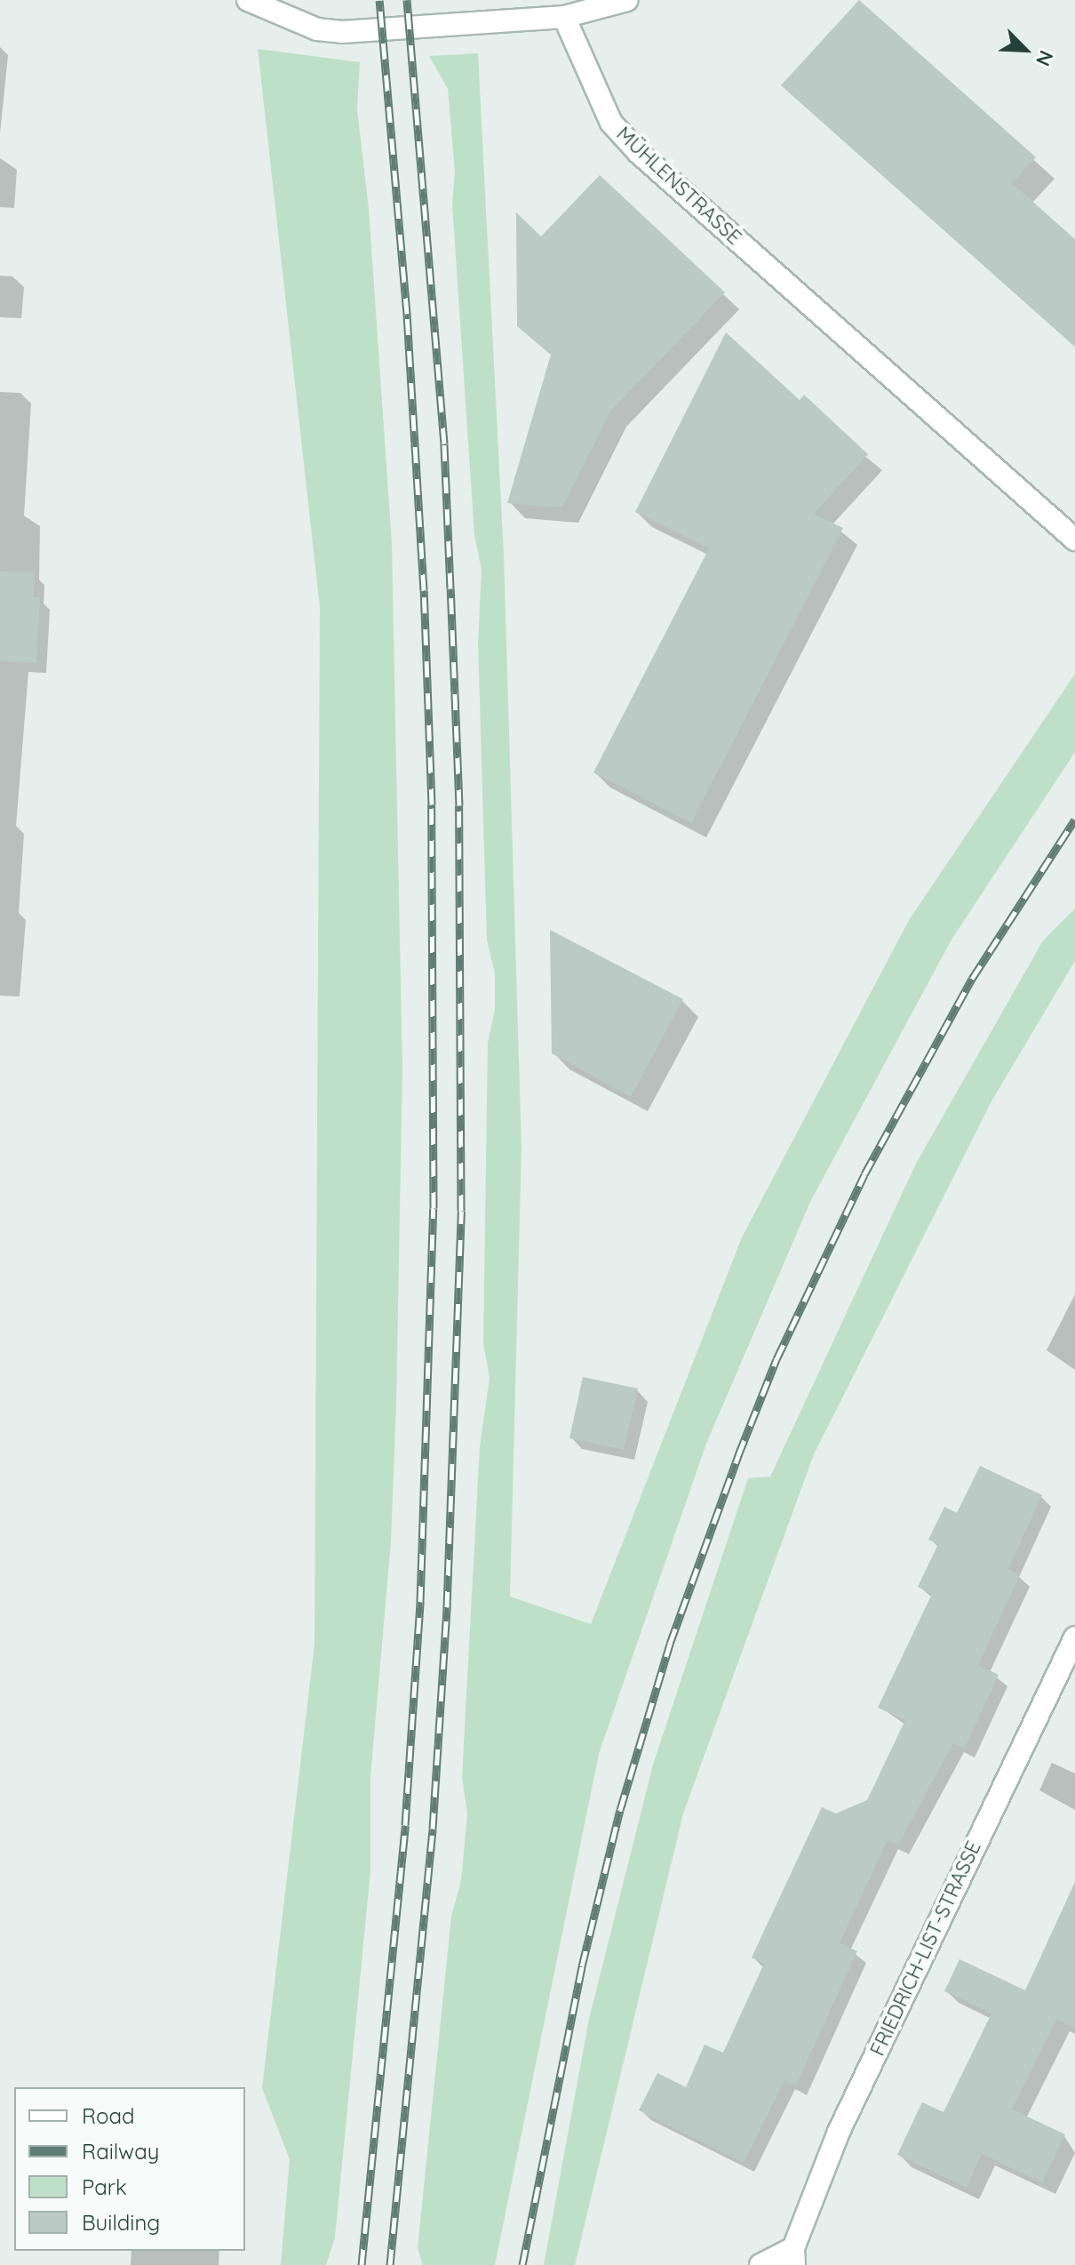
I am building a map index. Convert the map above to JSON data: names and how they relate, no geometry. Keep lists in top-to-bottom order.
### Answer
{
  "streets": {
    "street": ["MÜHLENSTRASSE", "FRIEDRICH-LIST-STRASSE"]
  },
  "legend": [
    "Road",
    "Railway",
    "Park",
    "Building"
  ],
  "north": "bottom right"
}
